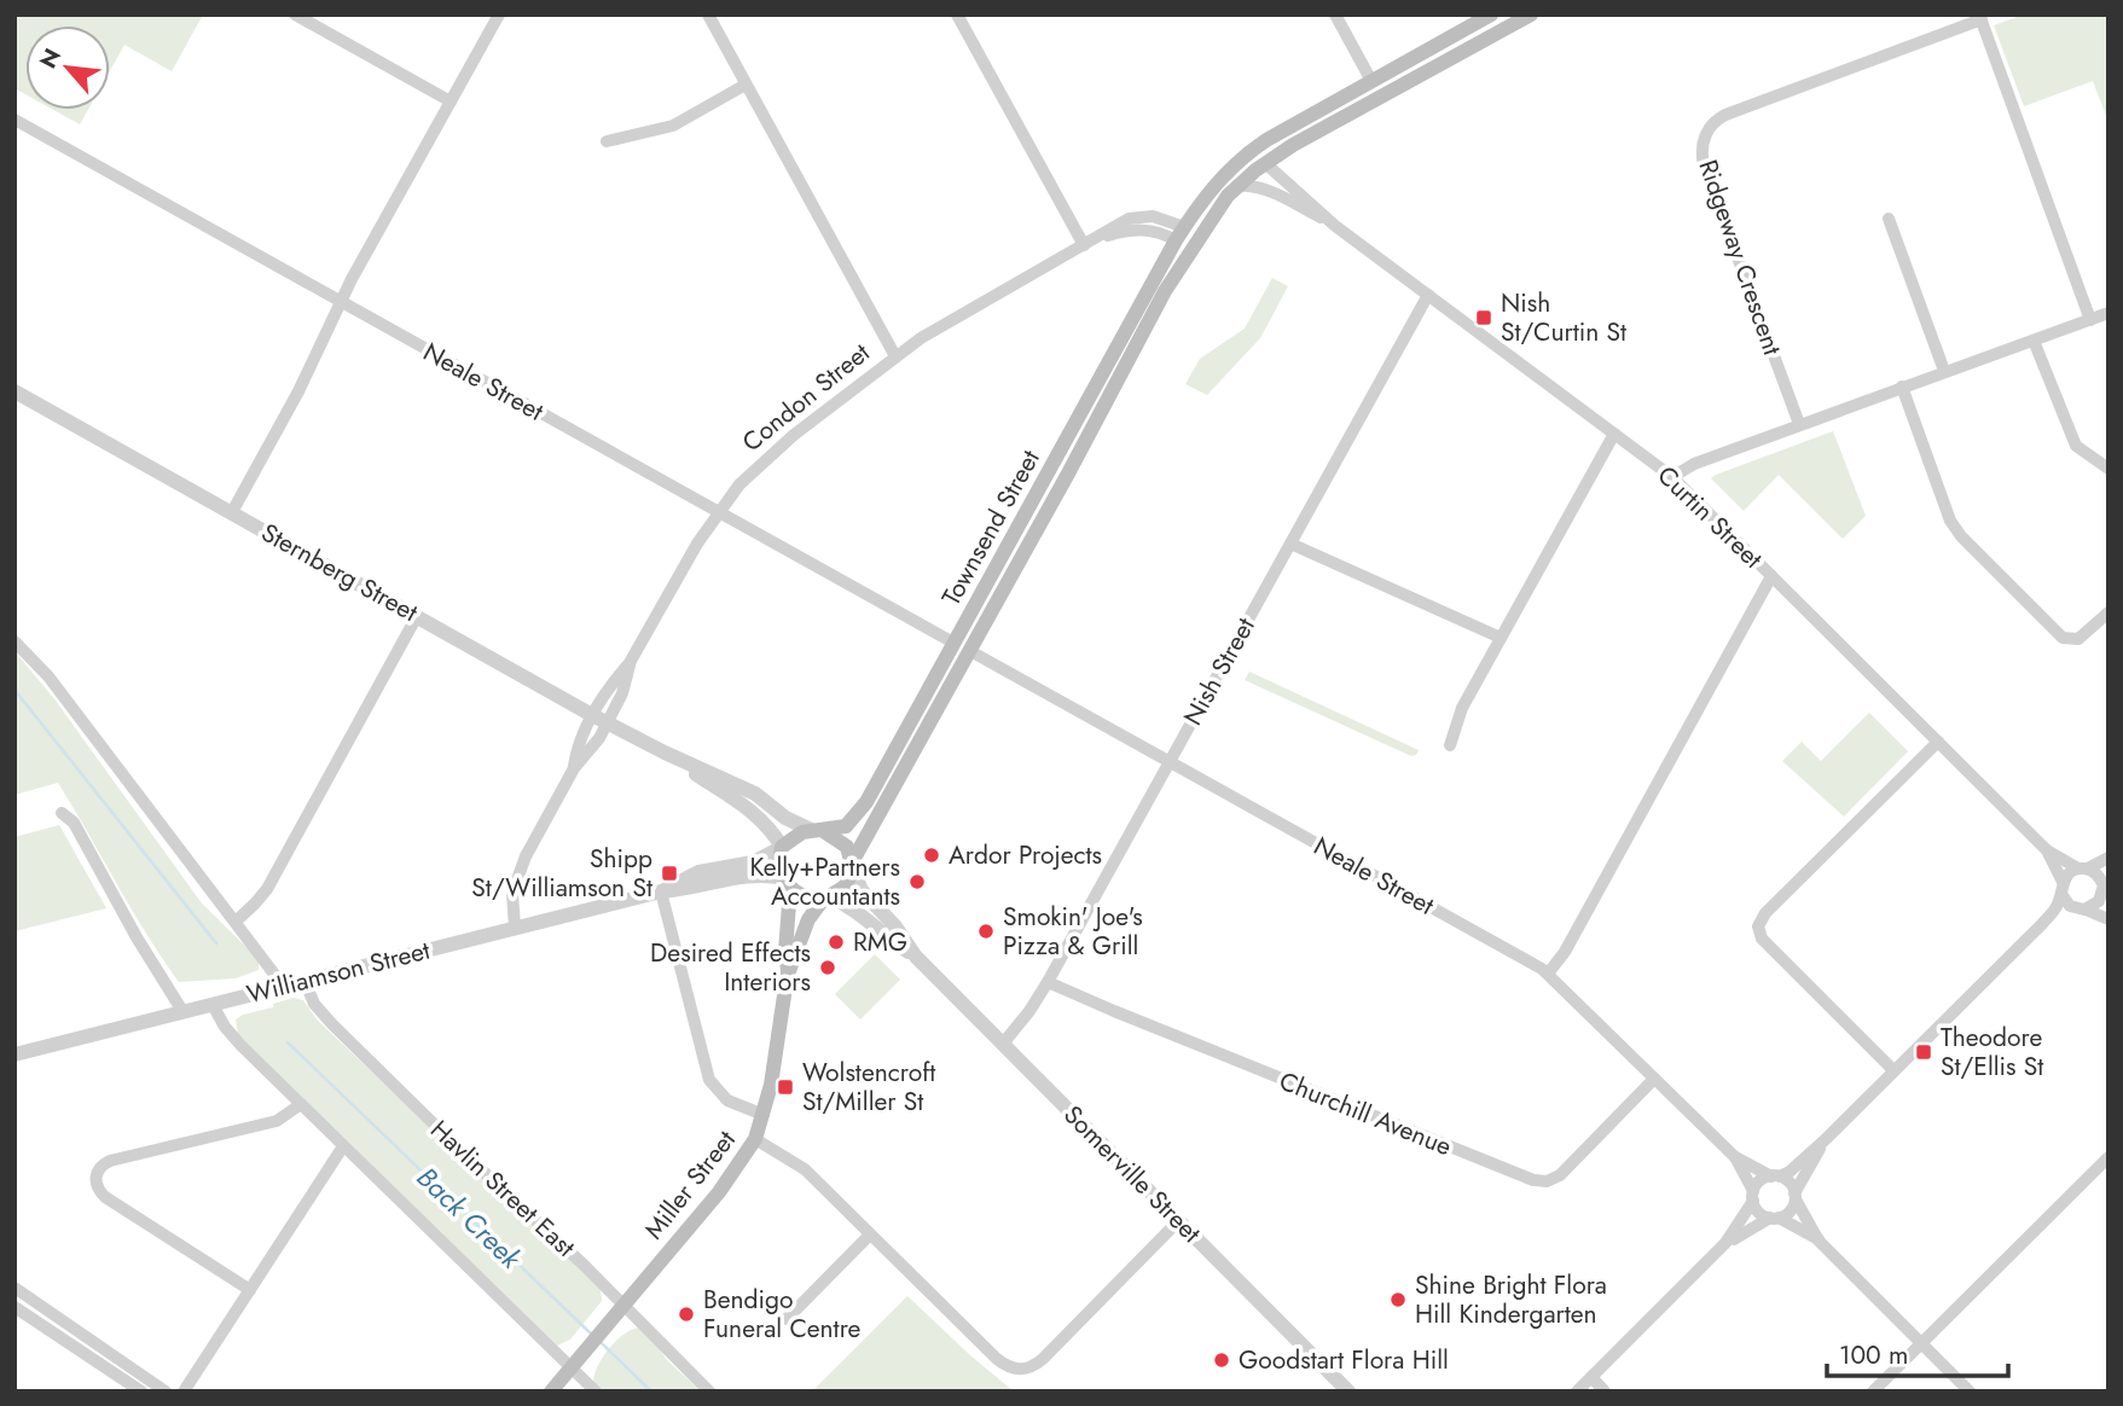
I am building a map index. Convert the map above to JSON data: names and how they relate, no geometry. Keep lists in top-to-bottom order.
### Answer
{
  "streets": {
    "main road": ["Townsend Street", "Miller Street"],
    "street": [
      "Ridgeway Crescent",
      "Neale Street",
      "Condon Street",
      "Curtin Street",
      "Sternberg Street",
      "Nish Street",
      "Williamson Street",
      "Churchill Avenue",
      "Somerville Street",
      "Havlin Street East"
    ]
  },
  "crossings": [
    ["Neale Street", "Condon Street"],
    ["Neale Street", "Townsend Street"],
    ["Neale Street", "Nish Street"],
    ["Neale Street", "Churchill Avenue"],
    ["Condon Street", "Townsend Street"],
    ["Condon Street", "Sternberg Street"],
    ["Condon Street", "Williamson Street"],
    ["Curtin Street", "Townsend Street"],
    ["Curtin Street", "Nish Street"],
    ["Townsend Street", "Sternberg Street"],
    ["Townsend Street", "Williamson Street"],
    ["Townsend Street", "Somerville Street"],
    ["Townsend Street", "Miller Street"],
    ["Sternberg Street", "Williamson Street"],
    ["Sternberg Street", "Somerville Street"],
    ["Sternberg Street", "Miller Street"],
    ["Nish Street", "Churchill Avenue"],
    ["Nish Street", "Somerville Street"],
    ["Williamson Street", "Somerville Street"],
    ["Williamson Street", "Miller Street"],
    ["Williamson Street", "Havlin Street East"],
    ["Somerville Street", "Miller Street"],
    ["Miller Street", "Havlin Street East"]
  ],
  "water": ["Back Creek"],
  "places": {
    "transit": [
      "Nish St/Curtin St",
      "Shipp St/Williamson St",
      "Theodore St/Ellis St",
      "Wolstencroft St/Miller St"
    ],
    "other": [
      "Ardor Projects",
      "Kelly+Partners Accountants",
      "Smokin' Joe's Pizza & Grill",
      "RMG",
      "Desired Effects Interiors",
      "Shine Bright Flora Hill Kindergarten",
      "Bendigo Funeral Centre",
      "Goodstart Flora Hill"
    ]
  },
  "scale_bar": "100 m",
  "north": "top left"
}
